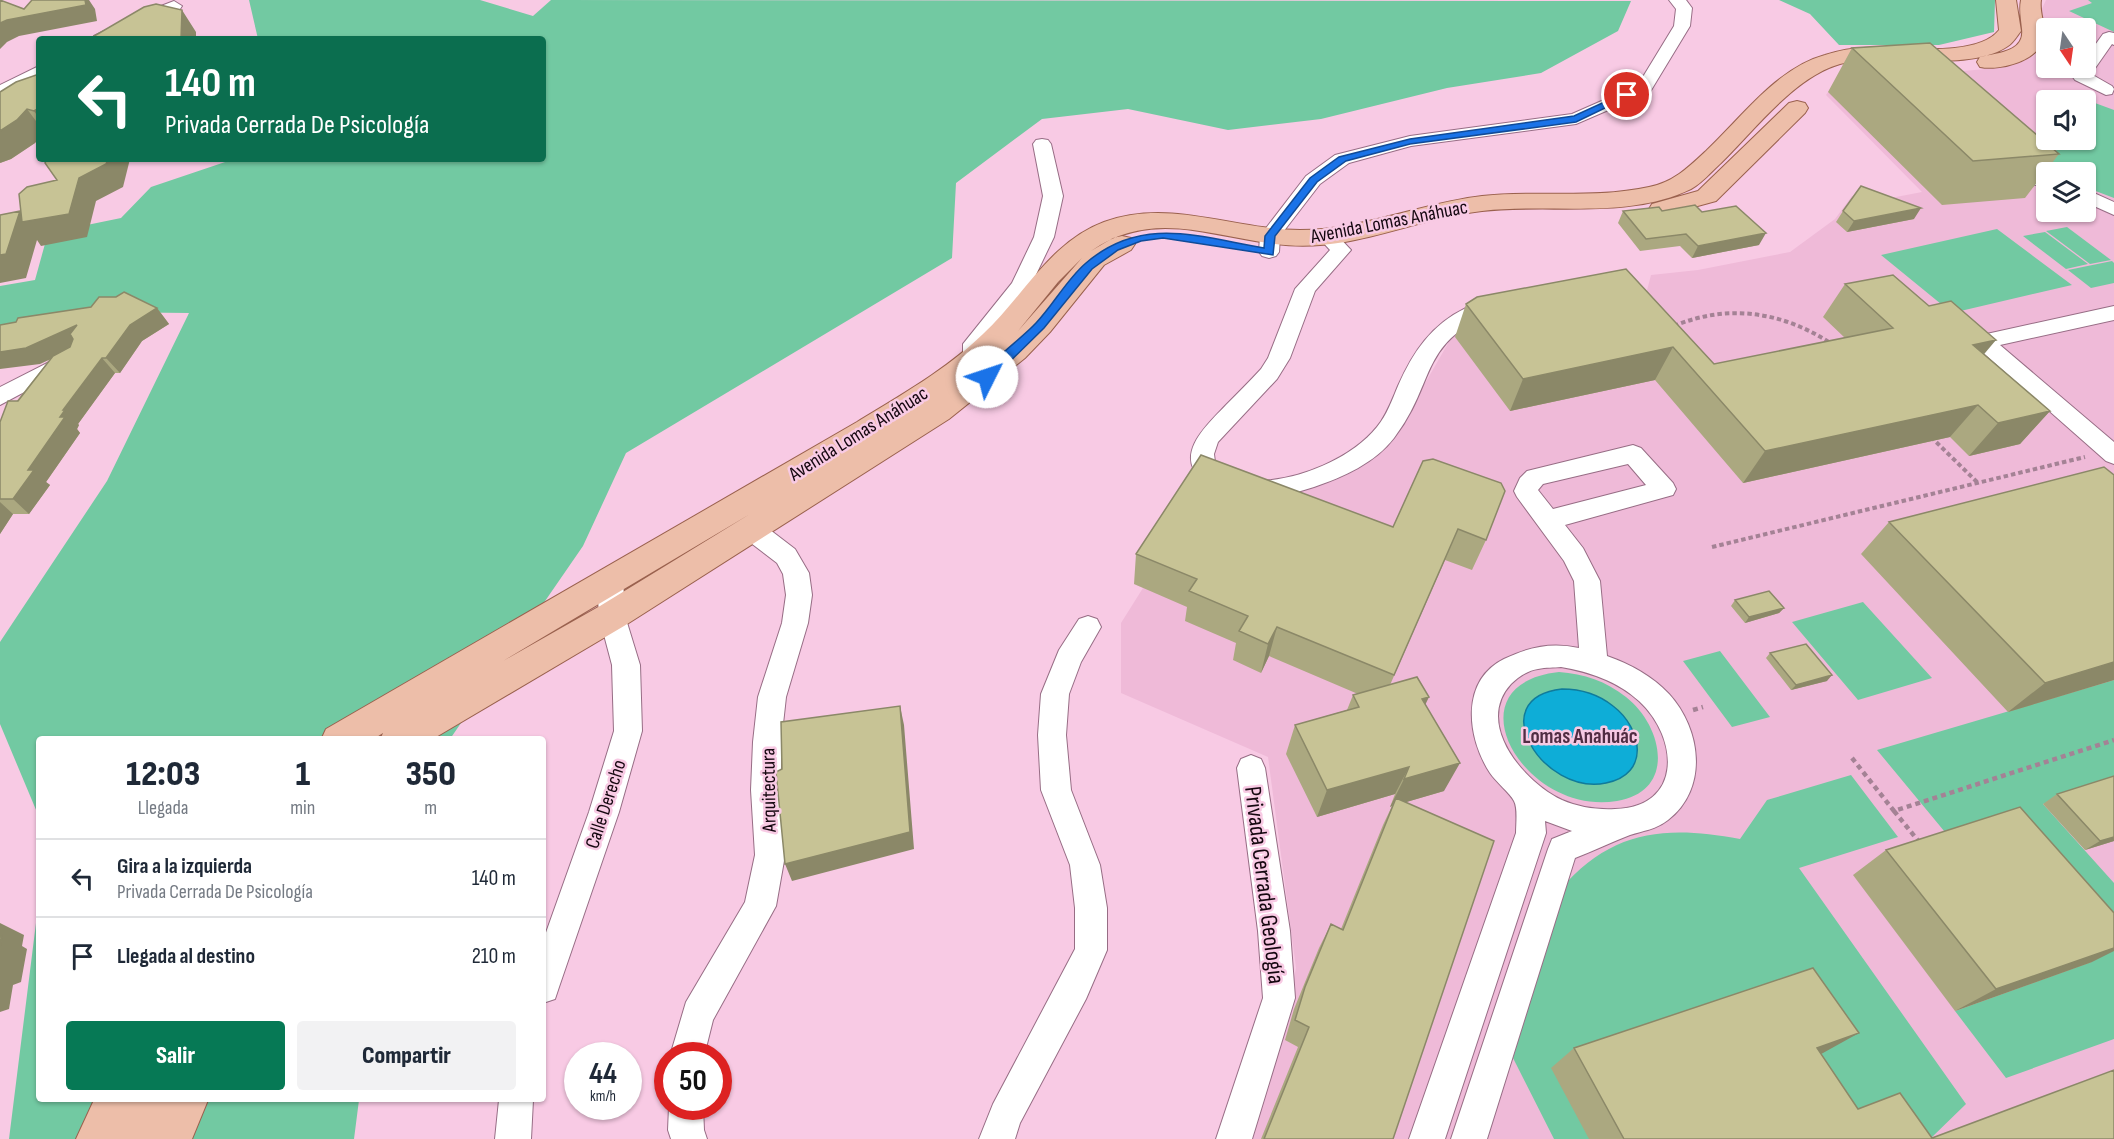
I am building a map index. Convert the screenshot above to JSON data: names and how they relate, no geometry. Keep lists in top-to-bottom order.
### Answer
{
  "streets": {
    "main road": ["Avenida Lomas Anáhuac"],
    "street": ["Arquitectura", "Calle Derecho", "Privada Cerrada Geología"]
  },
  "crossings": [
    ["Avenida Lomas Anáhuac", "Arquitectura"],
    ["Avenida Lomas Anáhuac", "Calle Derecho"]
  ],
  "districts": ["Lomas Anahuác"],
  "north": "bottom",
  "page": {
    "turn": ["140 m", "Privada Cerrada De Psicología"],
    "eta": [
      "12:03",
      "Llegada",
      "1",
      "min",
      "350",
      "m"
    ],
    "list": [
      {
        "name": "Gira a la izquierda",
        "note": "Privada Cerrada De Psicología",
        "value": "140 m"
      },
      {
        "name": "Llegada al destino",
        "value": "210 m"
      }
    ],
    "buttons": ["Salir", "Compartir"],
    "speed": "44 km/h",
    "limit": "50"
  }
}
